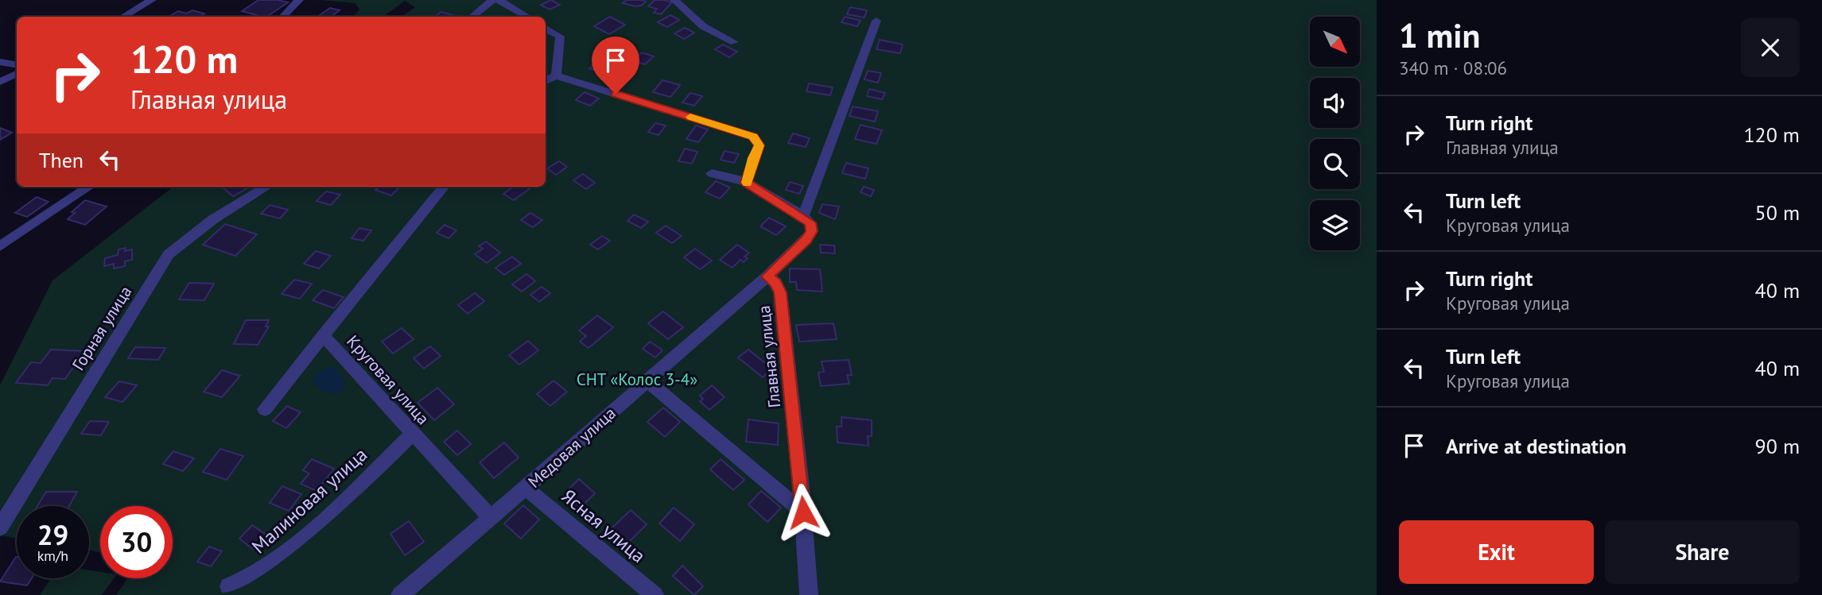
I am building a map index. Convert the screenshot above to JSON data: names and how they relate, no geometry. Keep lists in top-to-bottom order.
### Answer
{
  "streets": {
    "street": [
      "Горная улица",
      "Главная улица",
      "Круговая улица",
      "Медовая улица",
      "Малиновая улица",
      "Ясная улица"
    ]
  },
  "crossings": [
    ["Главная улица", "Медовая улица"],
    ["Круговая улица", "Медовая улица"],
    ["Круговая улица", "Малиновая улица"],
    ["Медовая улица", "Ясная улица"]
  ],
  "parks": ["СНТ «Колос 3-4»"],
  "north": "bottom right",
  "page": {
    "heading": ["1 min", "340 m · 08:06"],
    "turn": ["120 m", "Главная улица"],
    "list": [
      {
        "name": "Turn right",
        "note": "Главная улица",
        "value": "120 m"
      },
      {
        "name": "Turn left",
        "note": "Круговая улица",
        "value": "50 m"
      },
      {
        "name": "Turn right",
        "note": "Круговая улица",
        "value": "40 m"
      },
      {
        "name": "Turn left",
        "note": "Круговая улица",
        "value": "40 m"
      },
      {
        "name": "Arrive at destination",
        "value": "90 m"
      }
    ],
    "then": "Then",
    "speed": "29 km/h",
    "limit": "30",
    "buttons": ["Exit", "Share"]
  }
}
